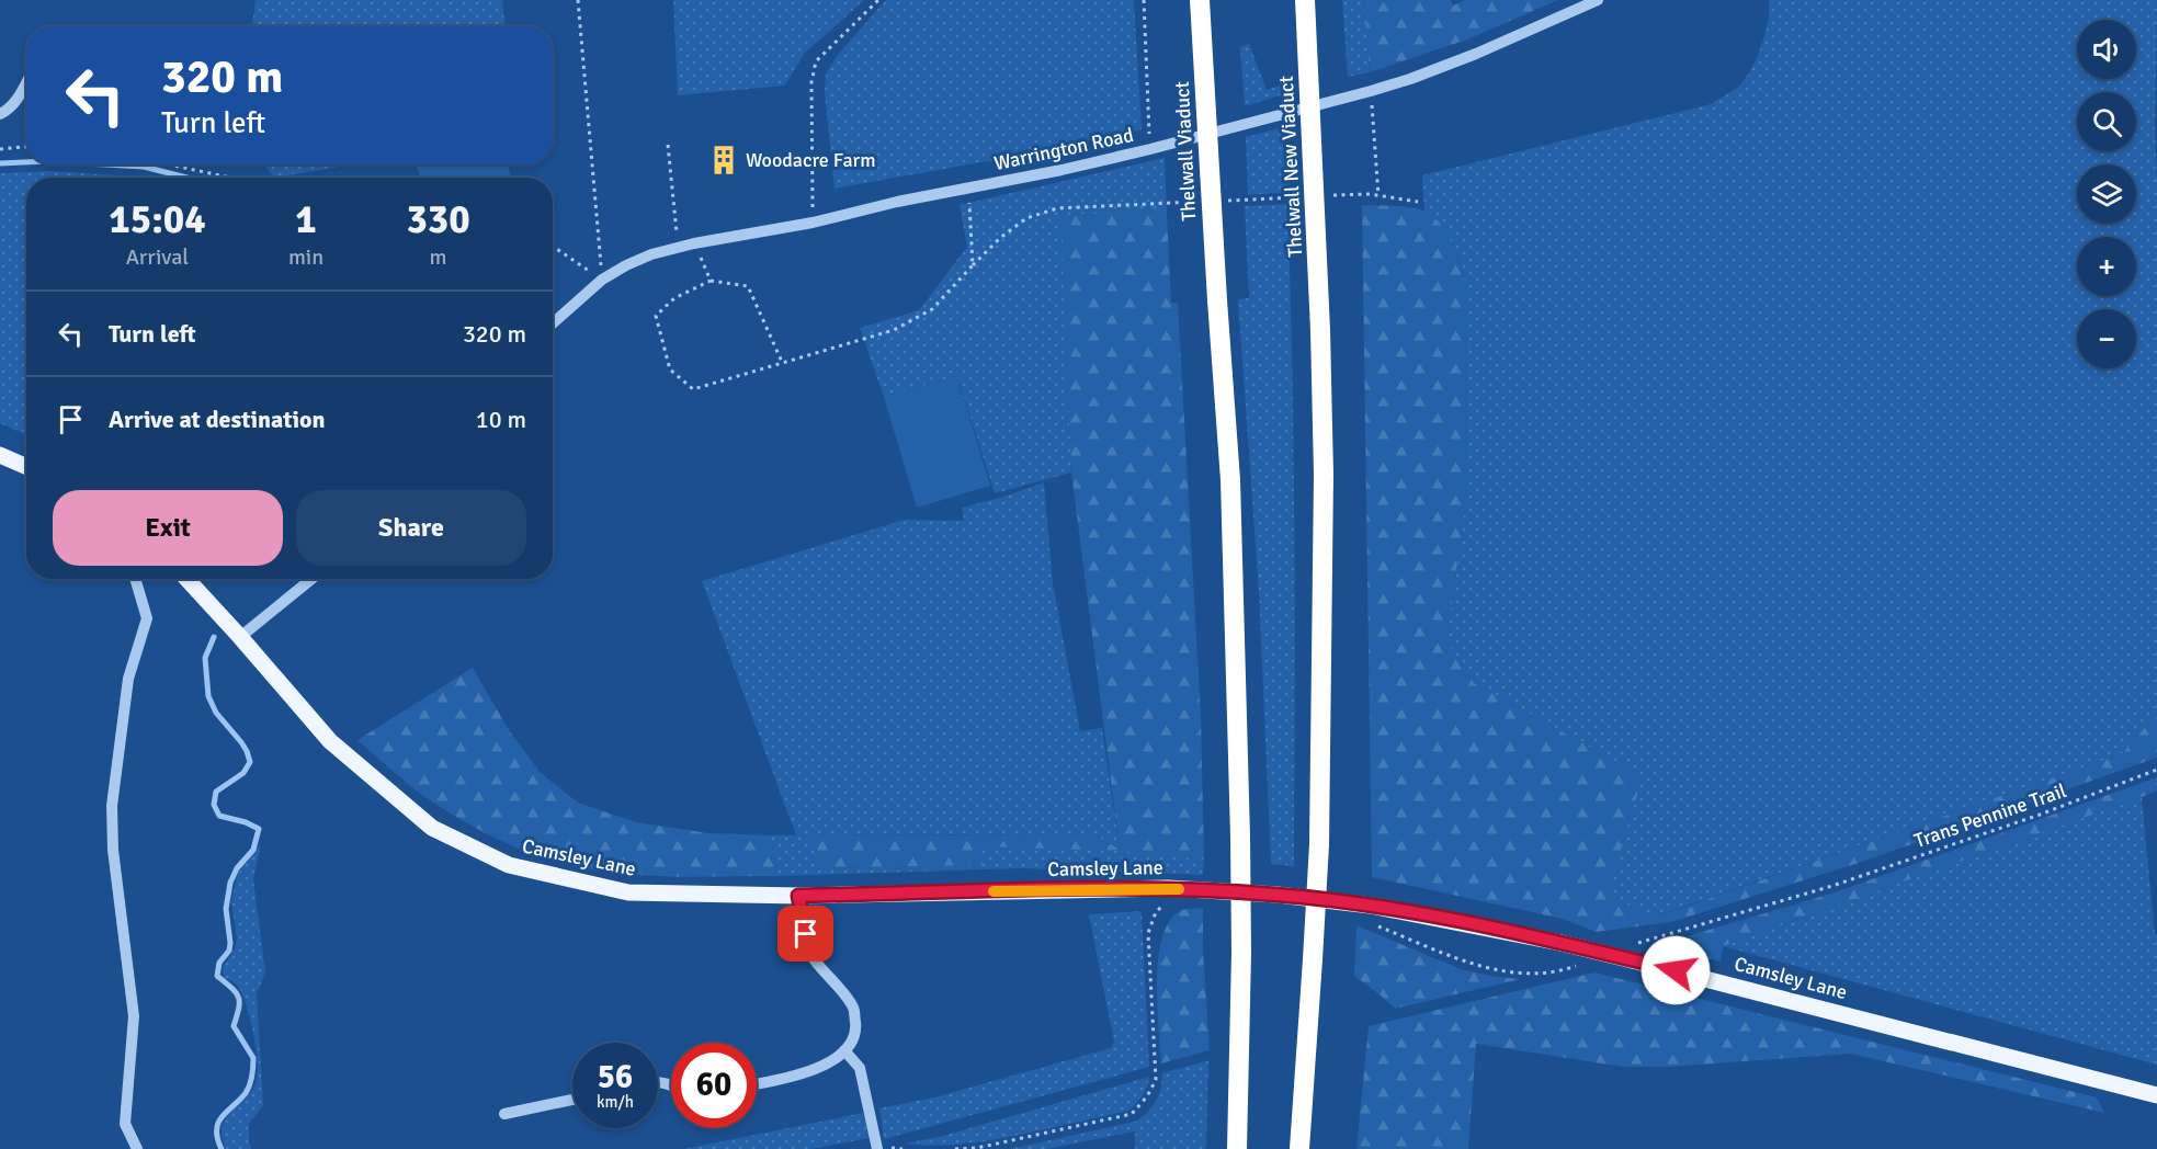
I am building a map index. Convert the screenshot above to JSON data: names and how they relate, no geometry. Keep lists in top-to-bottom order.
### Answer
{
  "streets": {
    "highway": ["Thelwall Viaduct", "Thelwall New Viaduct"],
    "main road": ["Camsley Lane"],
    "street": ["Warrington Road"],
    "path": ["Trans Pennine Trail"]
  },
  "places": {
    "building": ["Woodacre Farm"]
  },
  "page": {
    "map_buttons": ["+", "−"],
    "turn": ["320 m", "Turn left"],
    "eta": [
      "15:04",
      "Arrival",
      "1",
      "min",
      "330",
      "m"
    ],
    "list": [
      {
        "name": "Turn left",
        "value": "320 m"
      },
      {
        "name": "Arrive at destination",
        "value": "10 m"
      }
    ],
    "buttons": ["Exit", "Share"],
    "speed": "56 km/h",
    "limit": "60"
  }
}
